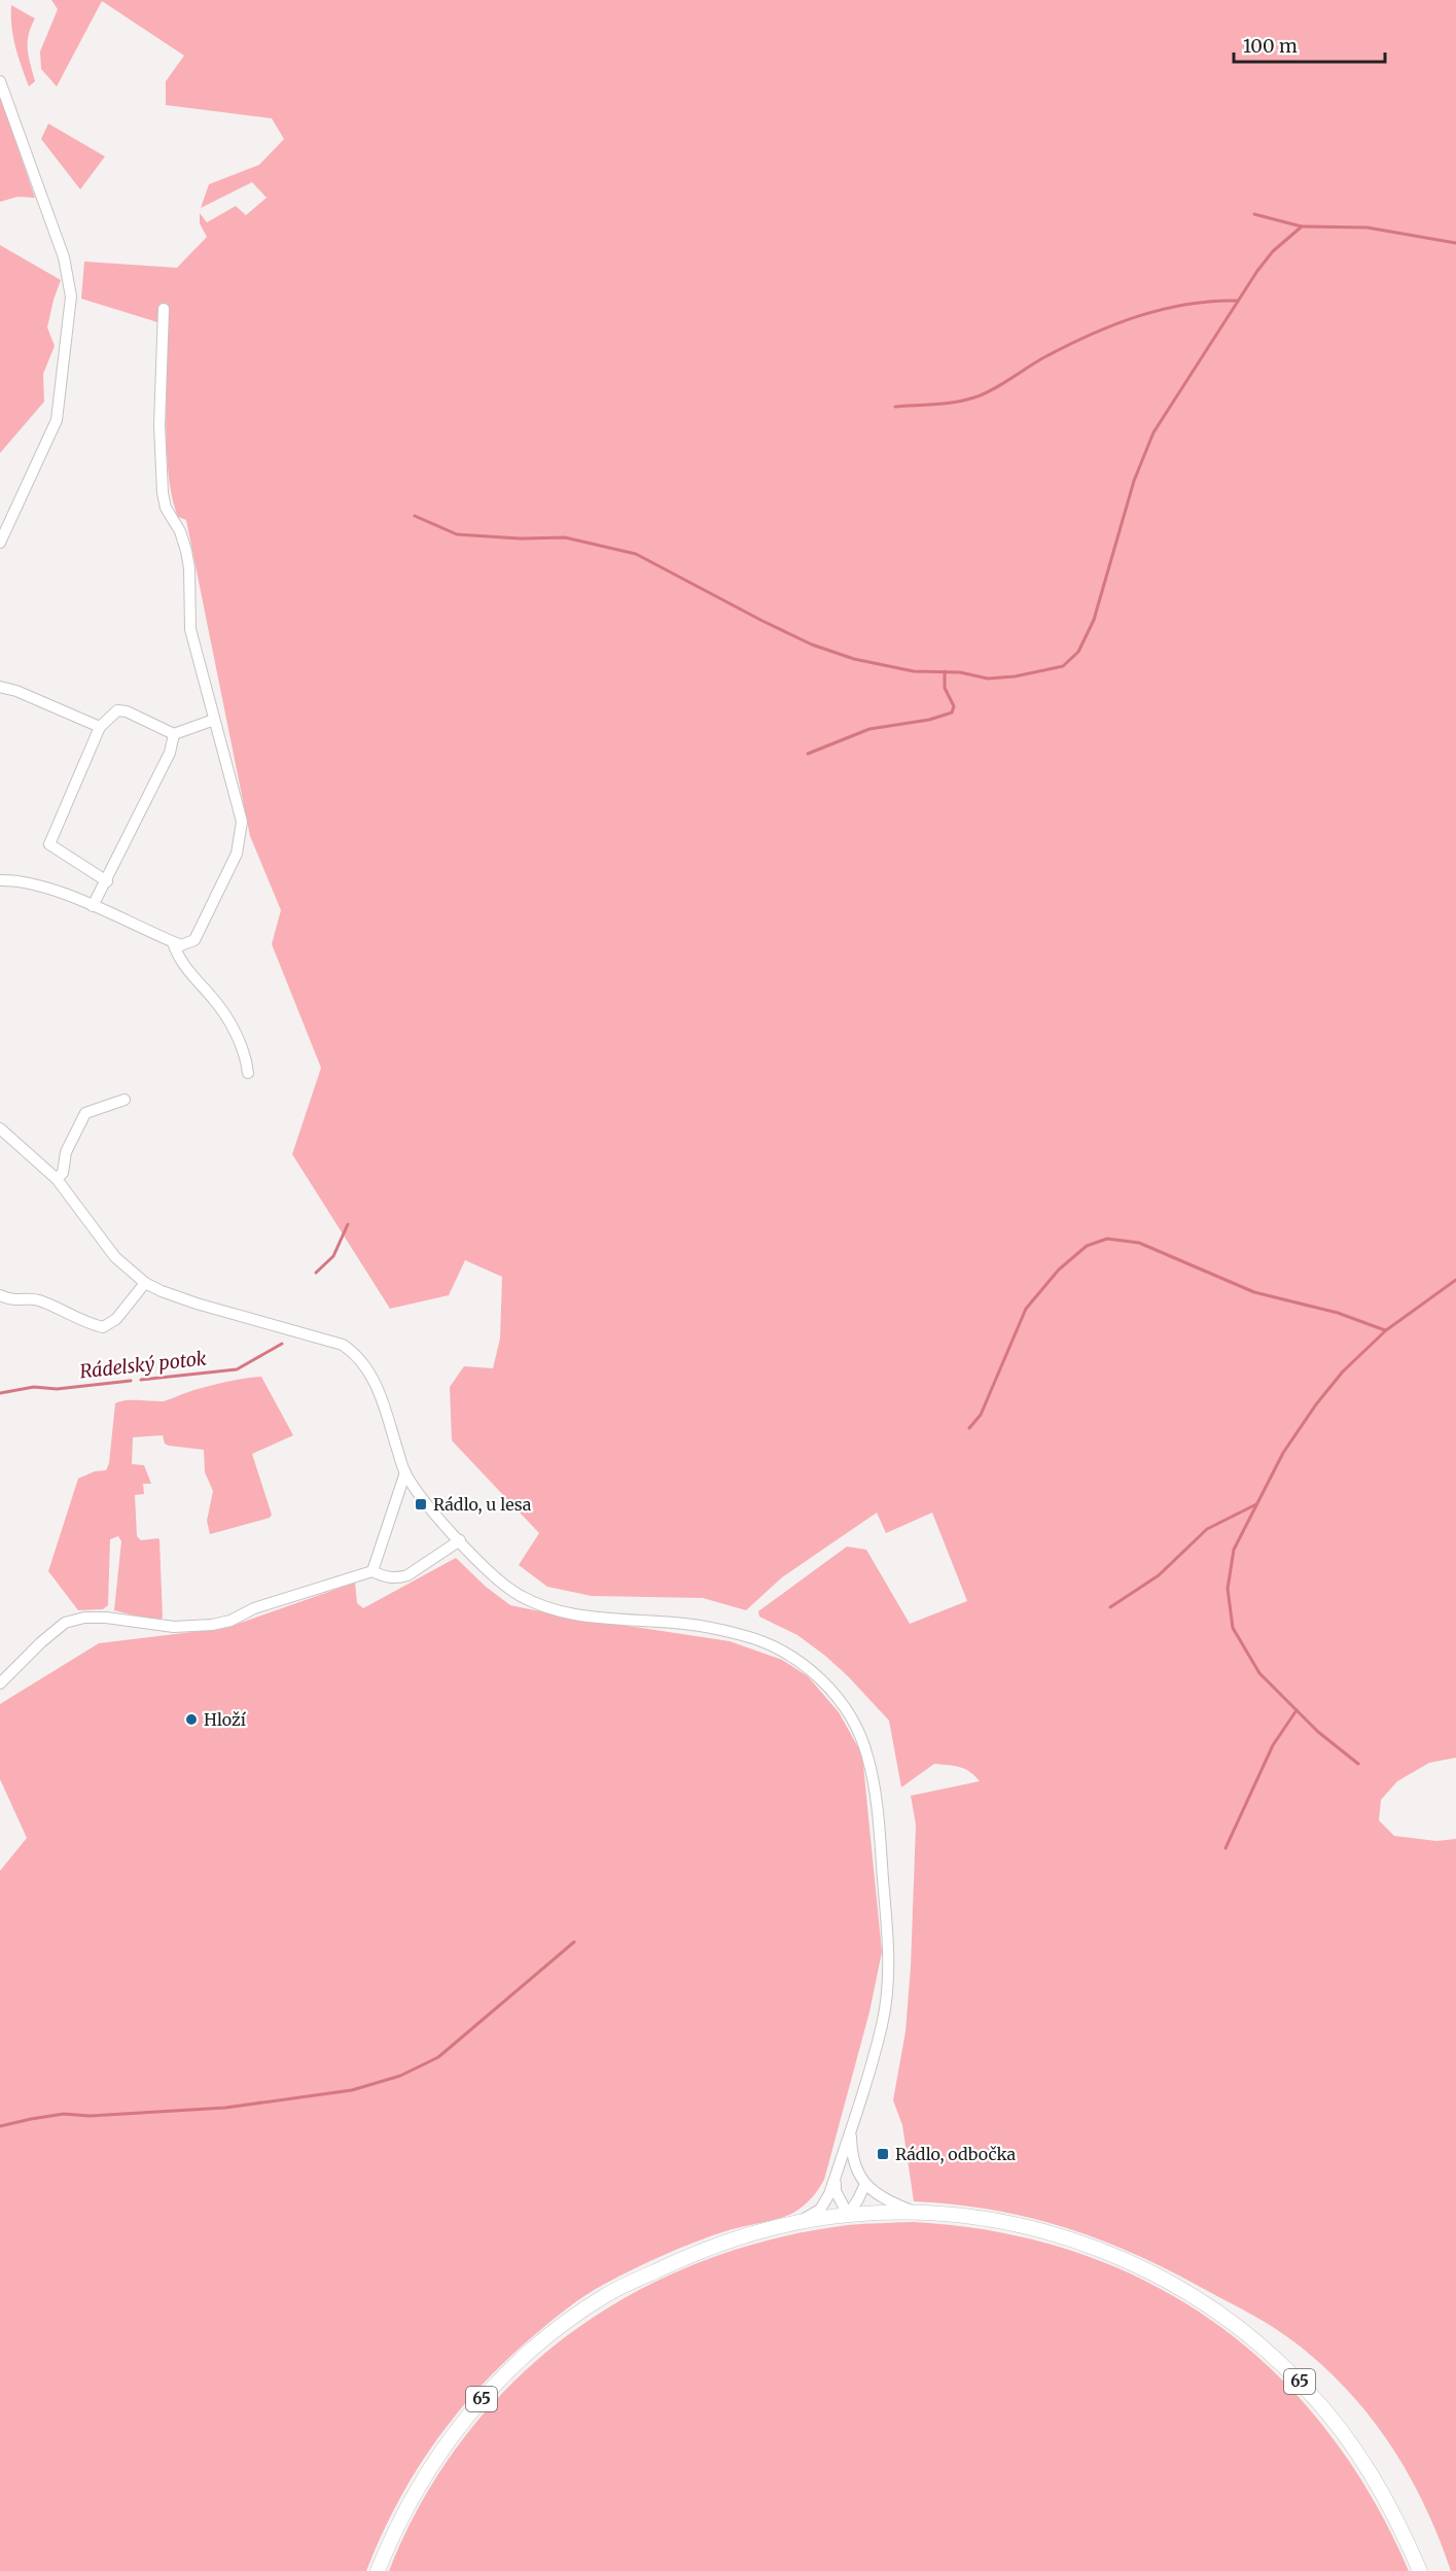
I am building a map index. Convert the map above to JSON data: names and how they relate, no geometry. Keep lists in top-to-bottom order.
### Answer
{
  "streets": {
    "main road": ["65"]
  },
  "water": ["Rádelský potok"],
  "places": {
    "transit": ["Rádlo, u lesa", "Rádlo, odbočka"],
    "other": ["Hloží"]
  },
  "scale_bar": "100 m"
}
